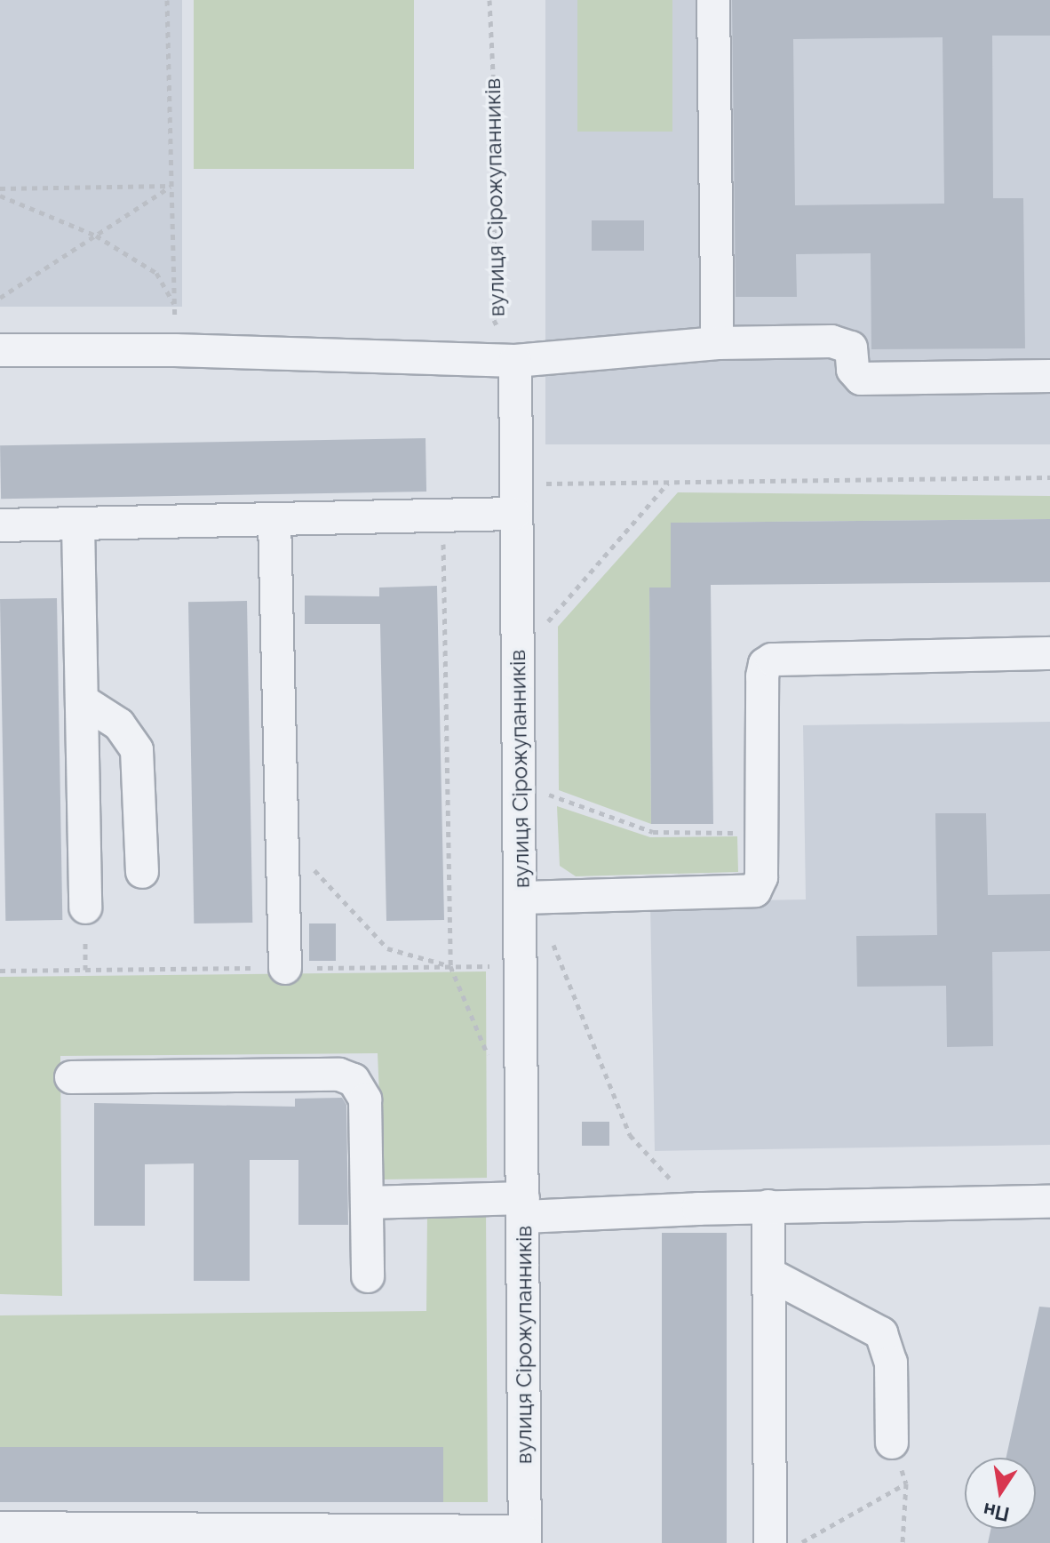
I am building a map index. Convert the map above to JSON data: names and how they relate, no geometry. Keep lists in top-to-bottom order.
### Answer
{
  "streets": {
    "street": ["вулиця Сірожупанників"]
  },
  "north": "bottom"
}
